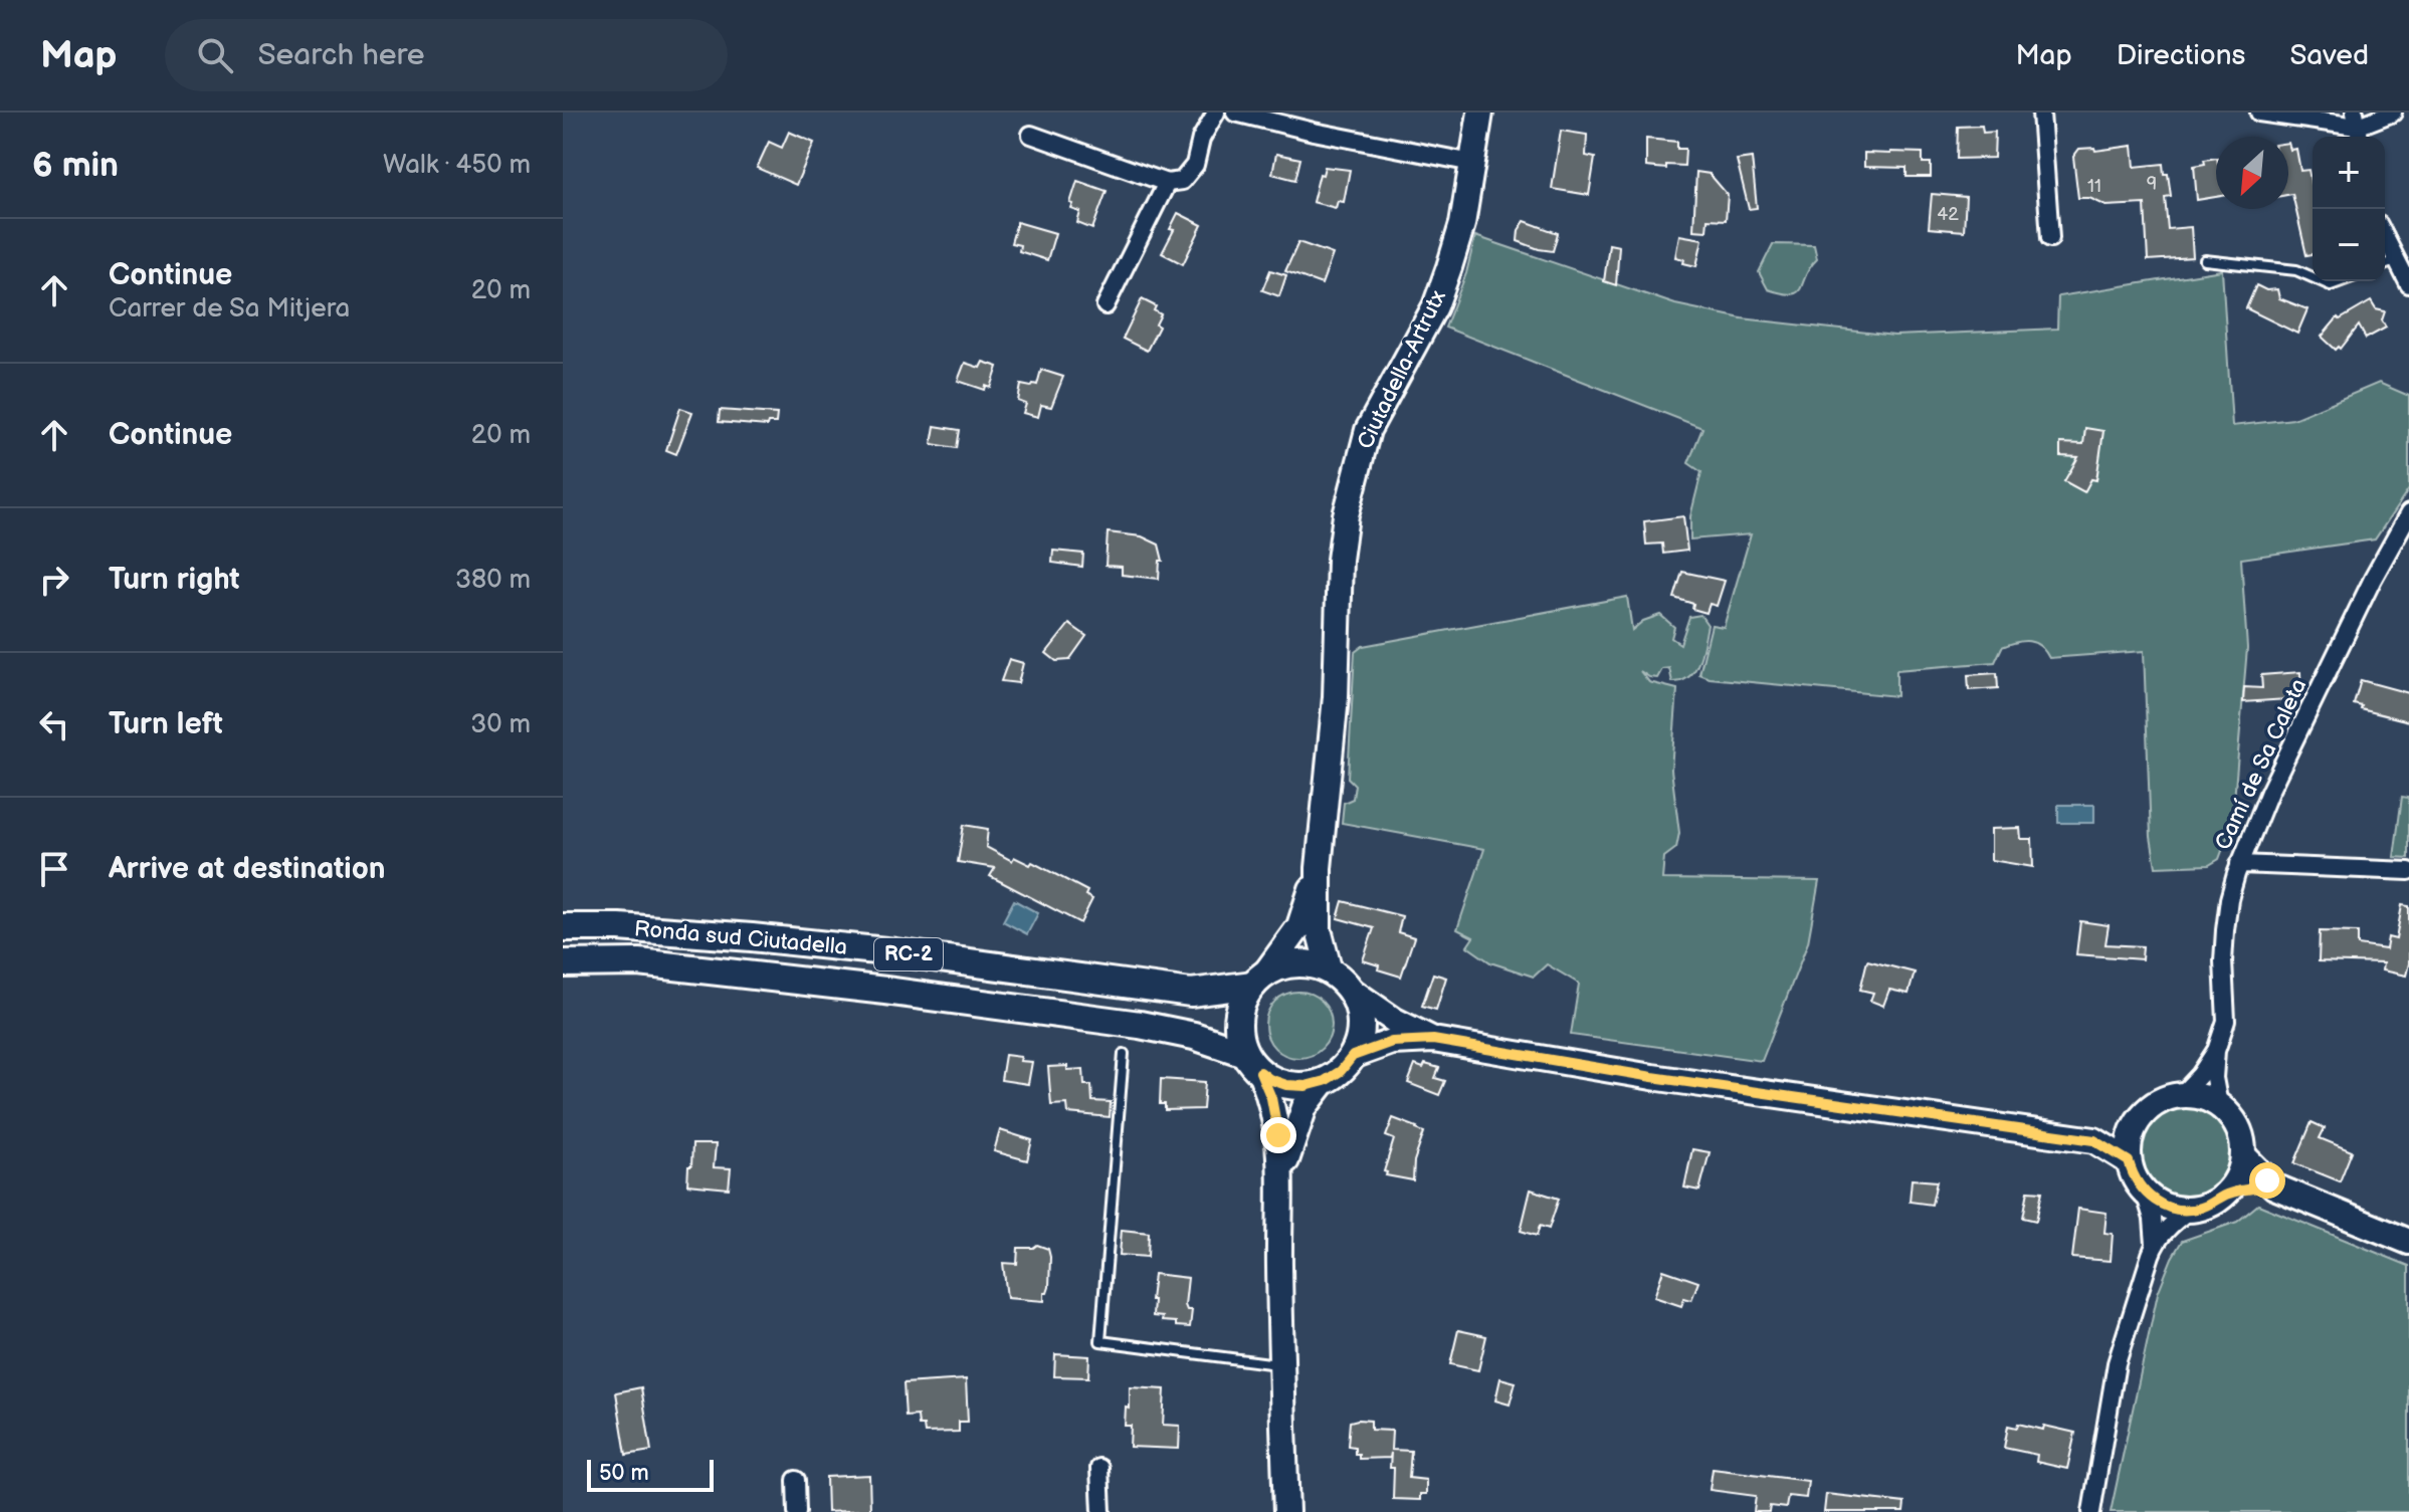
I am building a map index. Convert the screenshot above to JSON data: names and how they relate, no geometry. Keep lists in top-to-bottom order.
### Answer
{
  "streets": {
    "main road": ["Ronda sud Ciutadella", "RC-2"],
    "street": ["Ciutadella-Artrutx", "Camí de Sa Caleta"]
  },
  "crossings": [
    ["Ciutadella-Artrutx", "Ronda sud Ciutadella"],
    ["Ciutadella-Artrutx", "RC-2"],
    ["Ronda sud Ciutadella", "RC-2"]
  ],
  "house_numbers": ["9", "11", "42"],
  "scale_bar": "50 m",
  "north": "bottom left",
  "page": {
    "header": "Map",
    "search": "Search here",
    "nav": ["Map", "Directions", "Saved"],
    "heading": ["6 min", "Walk · 450 m"],
    "map_buttons": ["+", "−"],
    "list": [
      ["Continue", "Carrer de Sa Mitjera", "20 m"],
      ["Continue", "20 m"],
      ["Turn right", "380 m"],
      ["Turn left", "30 m"],
      "Arrive at destination"
    ],
    "scale": "50 m"
  }
}
